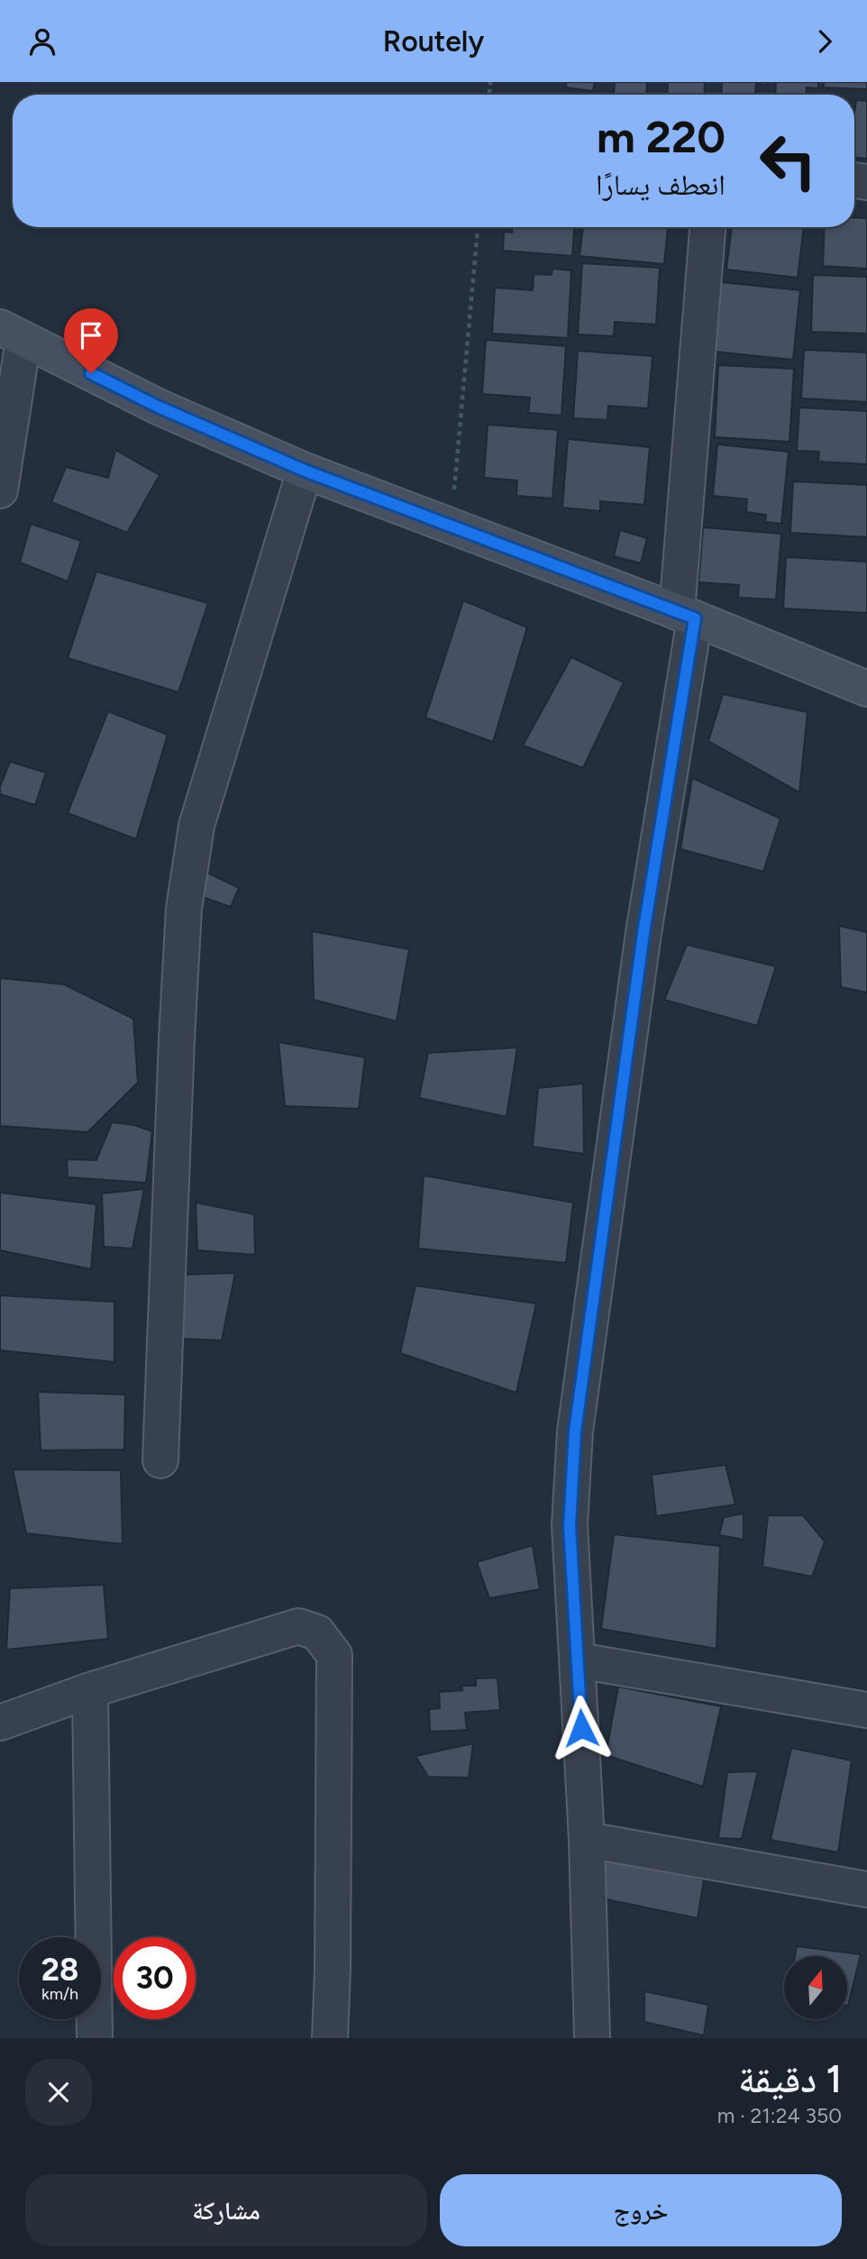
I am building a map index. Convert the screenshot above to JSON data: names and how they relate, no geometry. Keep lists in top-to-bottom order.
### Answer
{
  "north": "top",
  "page": {
    "header": "Routely",
    "turn": ["220 m", "انعطف يسارًا"],
    "speed": "28 km/h",
    "limit": "30",
    "heading": ["1 دقيقة", "350 m · 21:24"],
    "buttons": ["خروج", "مشاركة"]
  }
}
